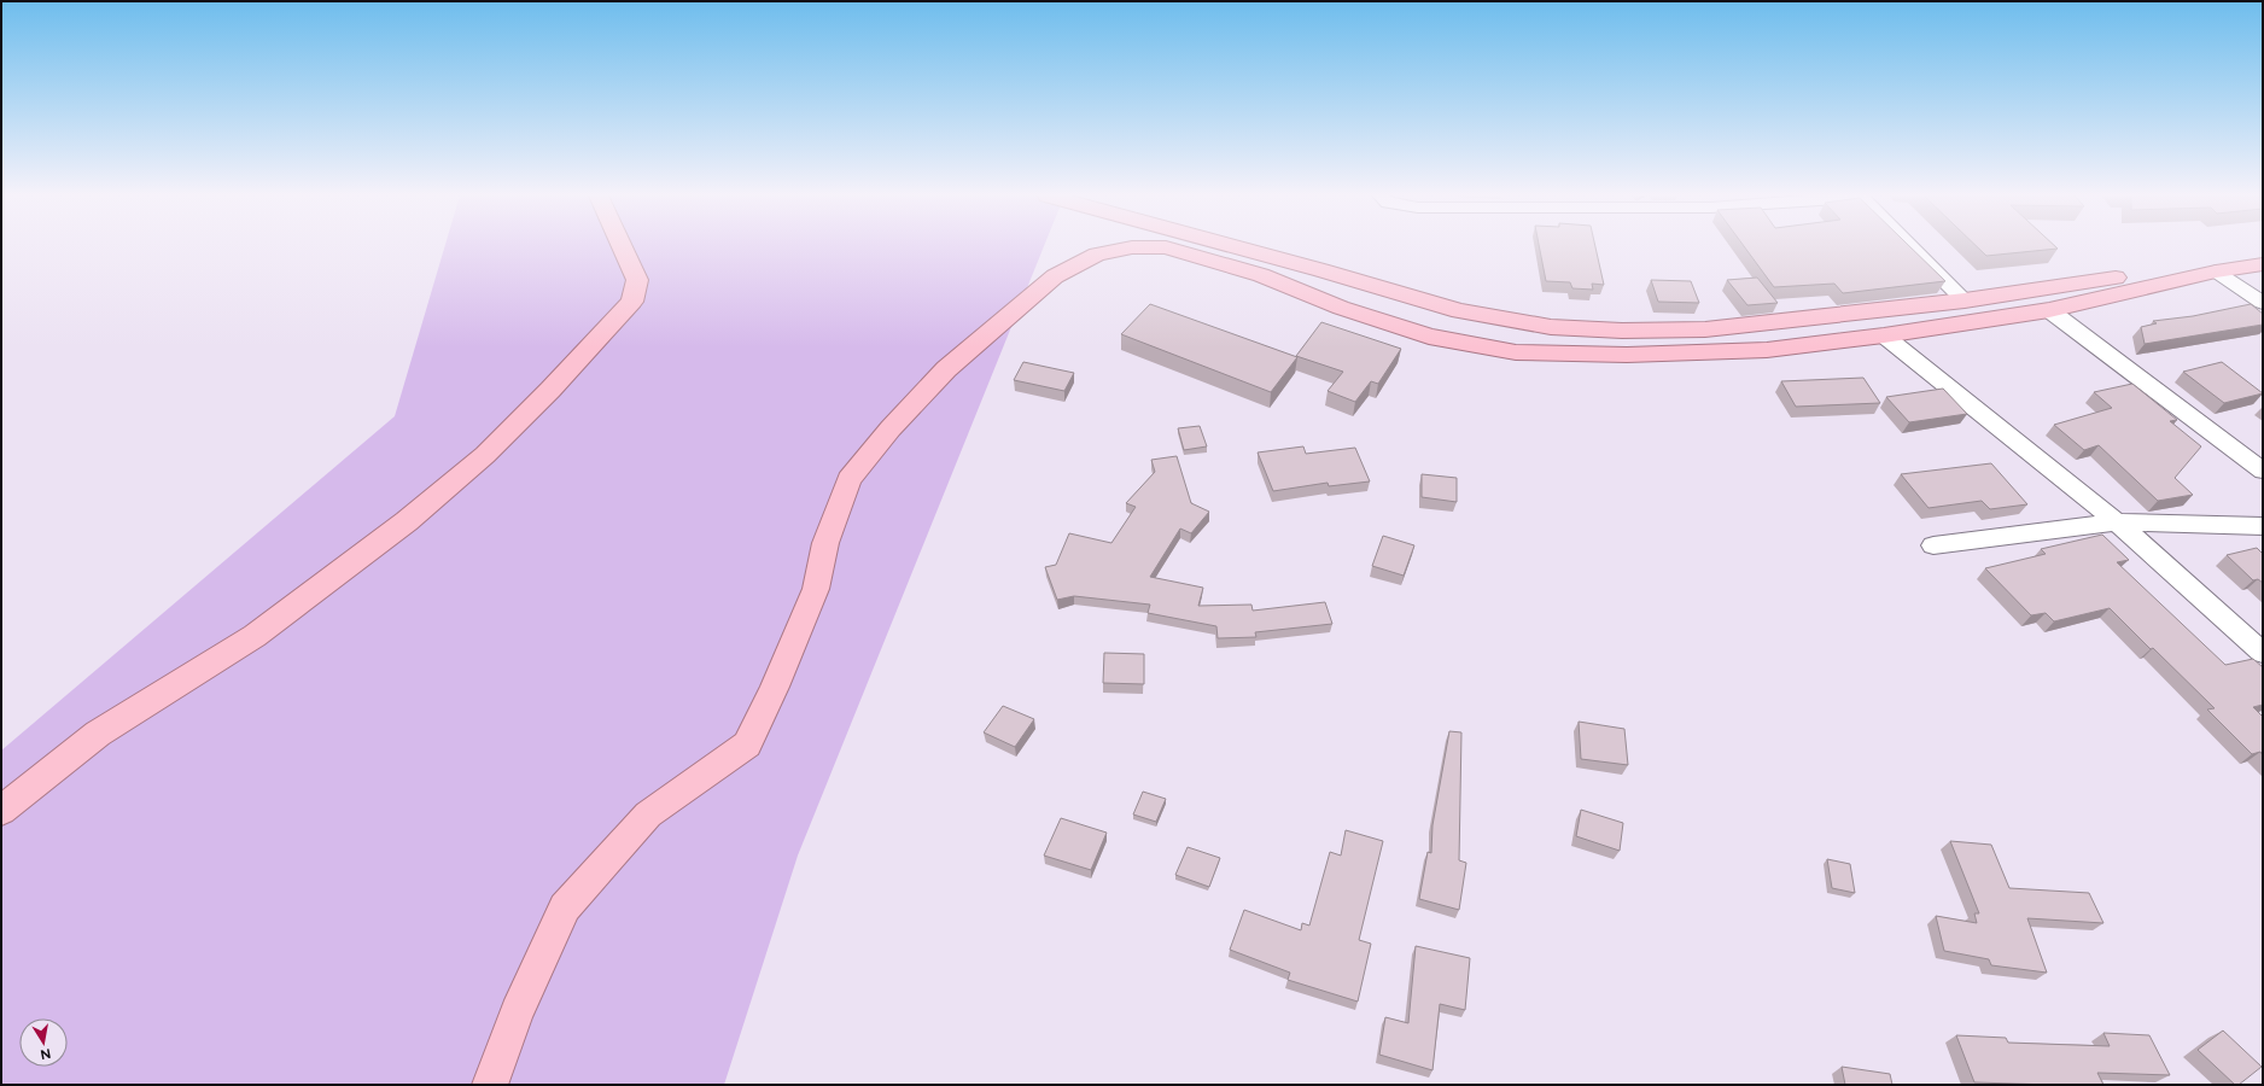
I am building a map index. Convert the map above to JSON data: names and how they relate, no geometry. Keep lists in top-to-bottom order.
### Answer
{
  "north": "bottom"
}
